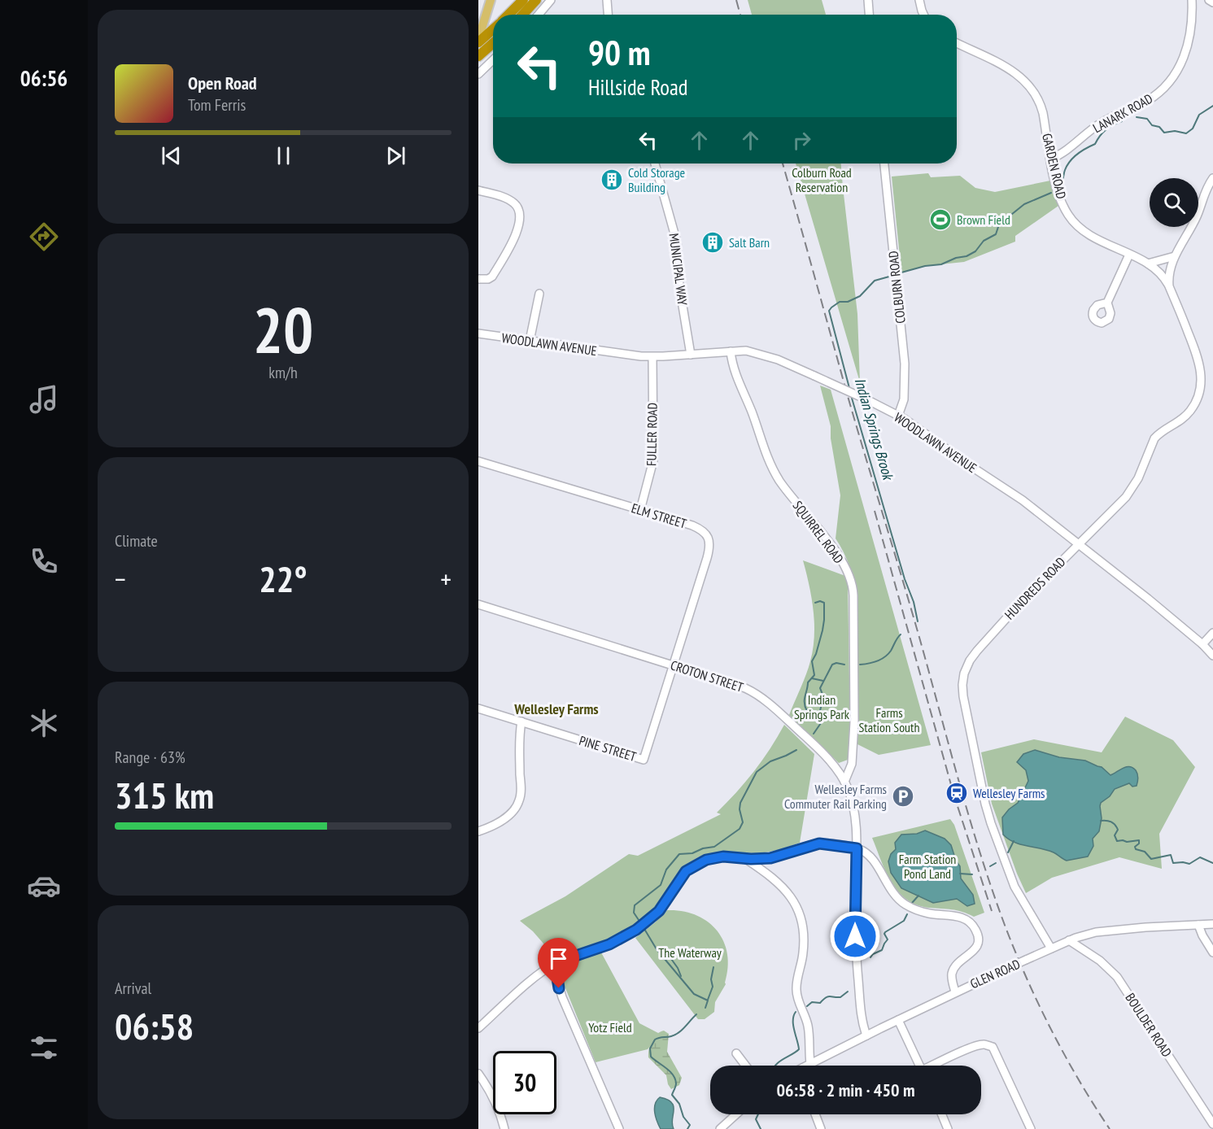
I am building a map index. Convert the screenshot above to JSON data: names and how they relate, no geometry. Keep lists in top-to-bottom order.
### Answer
{
  "streets": {
    "street": [
      "LANARK ROAD",
      "GARDEN ROAD",
      "MUNICIPAL WAY",
      "COLBURN ROAD",
      "WOODLAWN AVENUE",
      "FULLER ROAD",
      "ELM STREET",
      "SQUIRREL ROAD",
      "HUNDREDS ROAD",
      "CROTON STREET",
      "PINE STREET",
      "GLEN ROAD",
      "BOULDER ROAD"
    ]
  },
  "crossings": [
    ["LANARK ROAD", "GARDEN ROAD"],
    ["GARDEN ROAD", "HUNDREDS ROAD"],
    ["MUNICIPAL WAY", "WOODLAWN AVENUE"],
    ["COLBURN ROAD", "WOODLAWN AVENUE"],
    ["WOODLAWN AVENUE", "FULLER ROAD"],
    ["WOODLAWN AVENUE", "SQUIRREL ROAD"],
    ["WOODLAWN AVENUE", "HUNDREDS ROAD"],
    ["FULLER ROAD", "ELM STREET"],
    ["ELM STREET", "CROTON STREET"],
    ["ELM STREET", "PINE STREET"],
    ["SQUIRREL ROAD", "CROTON STREET"],
    ["HUNDREDS ROAD", "GLEN ROAD"],
    ["CROTON STREET", "PINE STREET"],
    ["CROTON STREET", "GLEN ROAD"],
    ["GLEN ROAD", "BOULDER ROAD"]
  ],
  "districts": ["Wellesley Farms"],
  "water": ["Indian Springs Brook"],
  "parks": [
    "Colburn Road Reservation",
    "Indian Springs Park",
    "Farms Station South",
    "Farm Station Pond Land",
    "The Waterway",
    "Yotz Field"
  ],
  "places": {
    "building": ["Cold Storage Building", "Salt Barn"],
    "sports": ["Brown Field"],
    "station": ["Wellesley Farms"],
    "parking": ["Wellesley Farms Commuter Rail Parking"]
  },
  "page": {
    "tabs": "06:56",
    "turn": ["90 m", "Hillside Road"],
    "song": ["Open Road", "Tom Ferris"],
    "tile": [
      ["20", "km/h"],
      "Climate",
      ["Range · 63%", "315 km"],
      ["Arrival", "06:58"]
    ],
    "heat": ["−", "22°", "+"],
    "limit": "30",
    "trip": "06:58 · 2 min · 450 m"
  }
}
